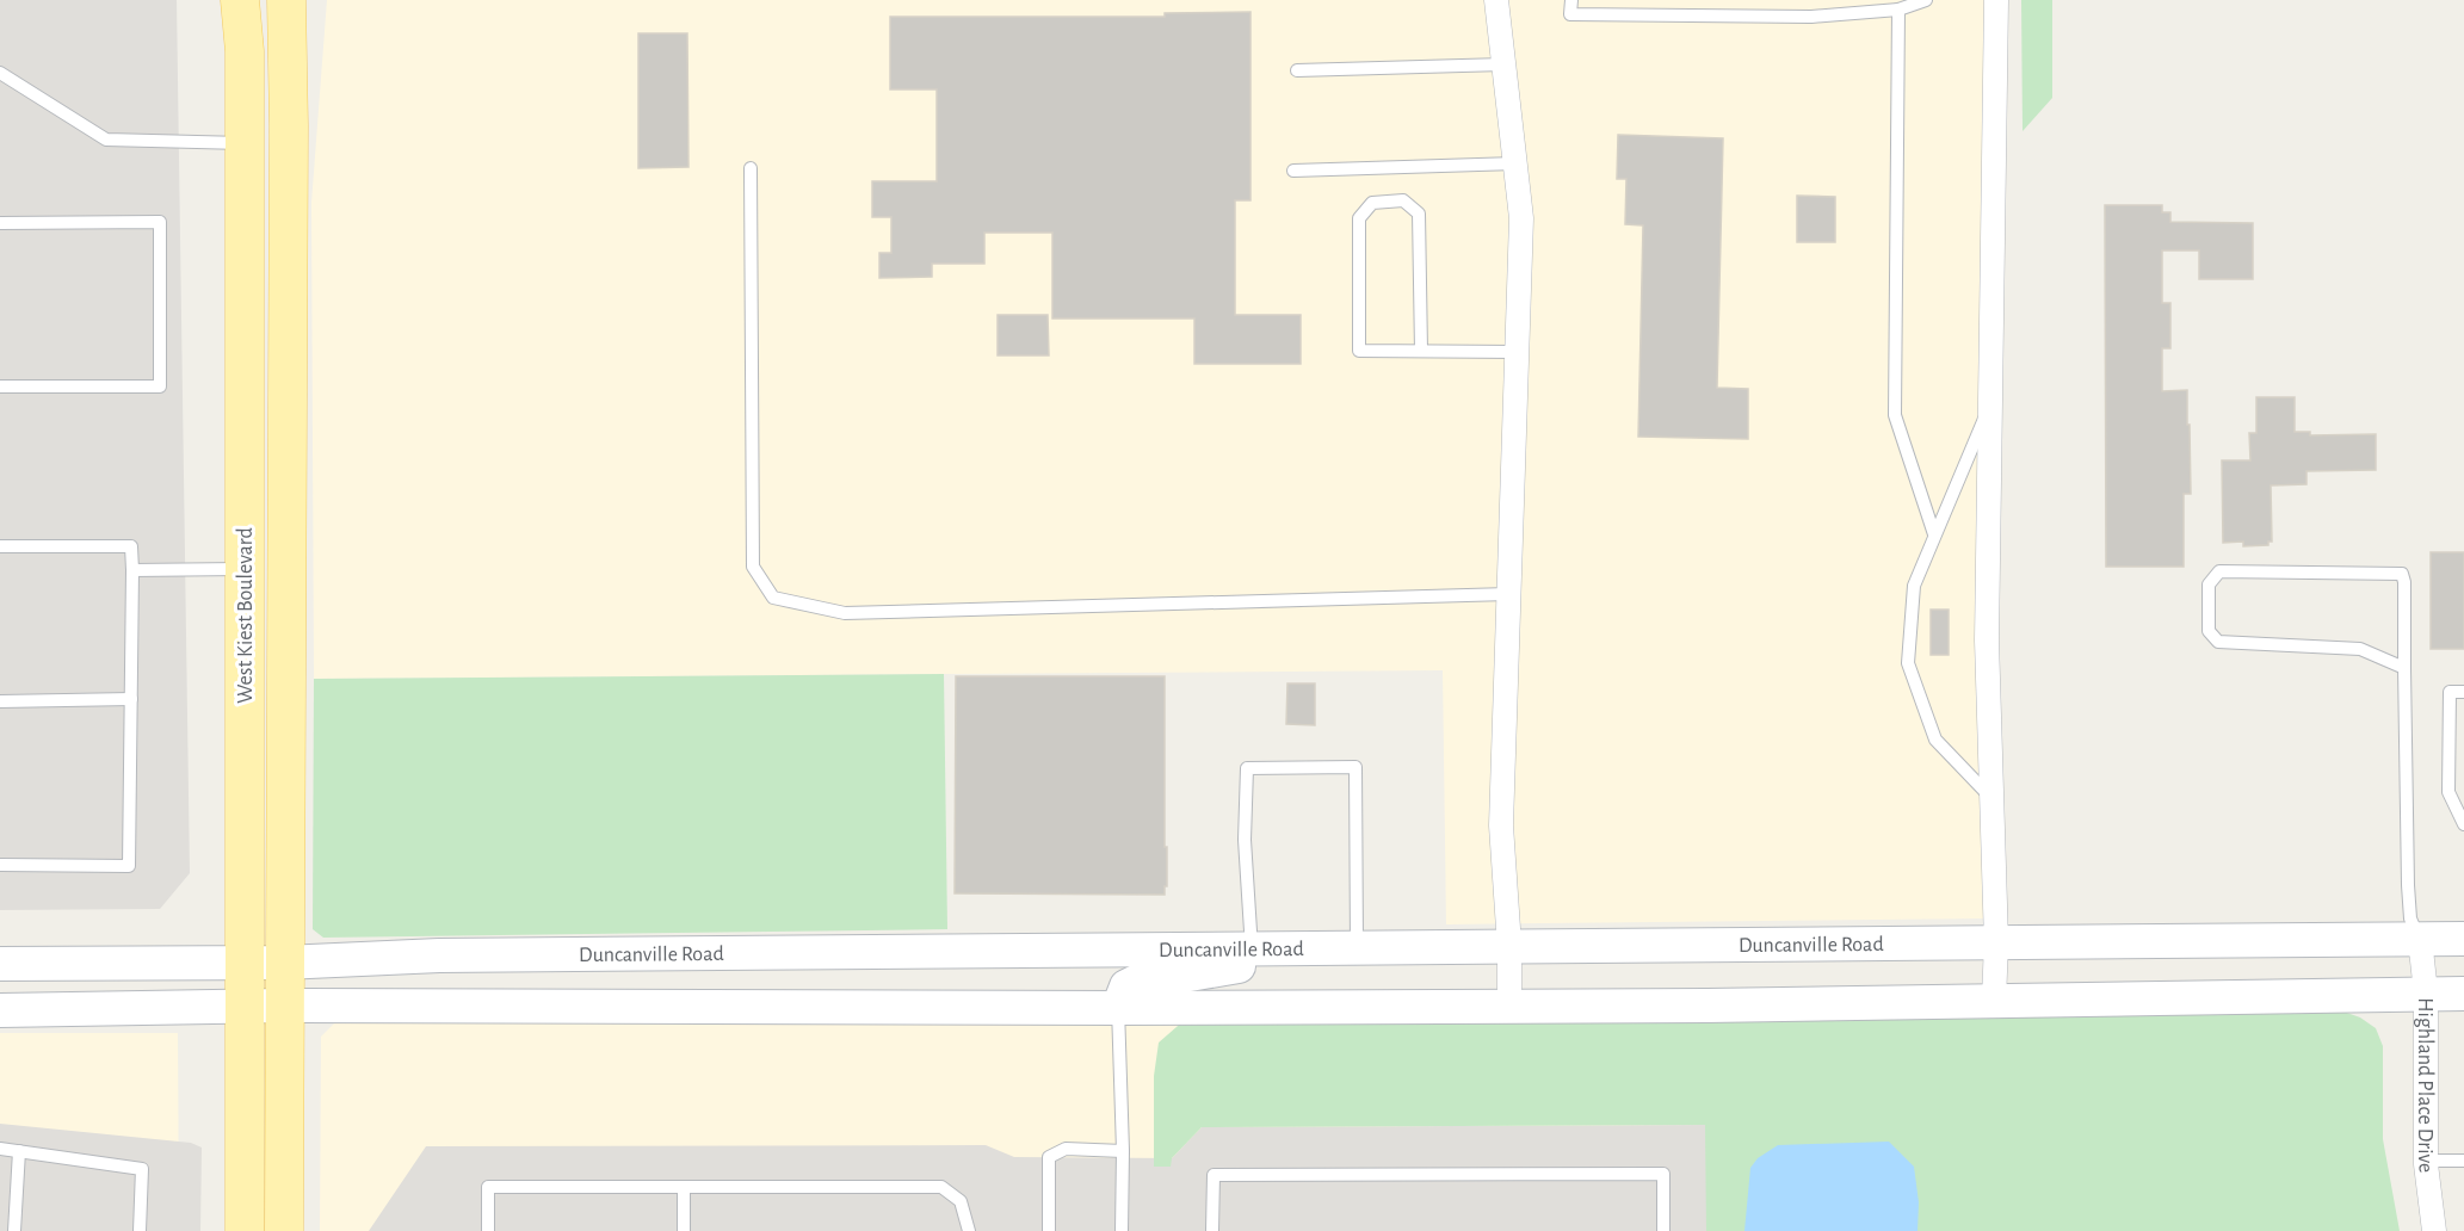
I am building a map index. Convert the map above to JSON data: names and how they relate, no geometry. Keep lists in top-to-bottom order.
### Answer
{
  "streets": {
    "main road": ["West Kiest Boulevard", "Duncanville Road"],
    "street": ["Highland Place Drive"]
  },
  "crossings": [
    ["West Kiest Boulevard", "Duncanville Road"],
    ["Duncanville Road", "Highland Place Drive"]
  ]
}
